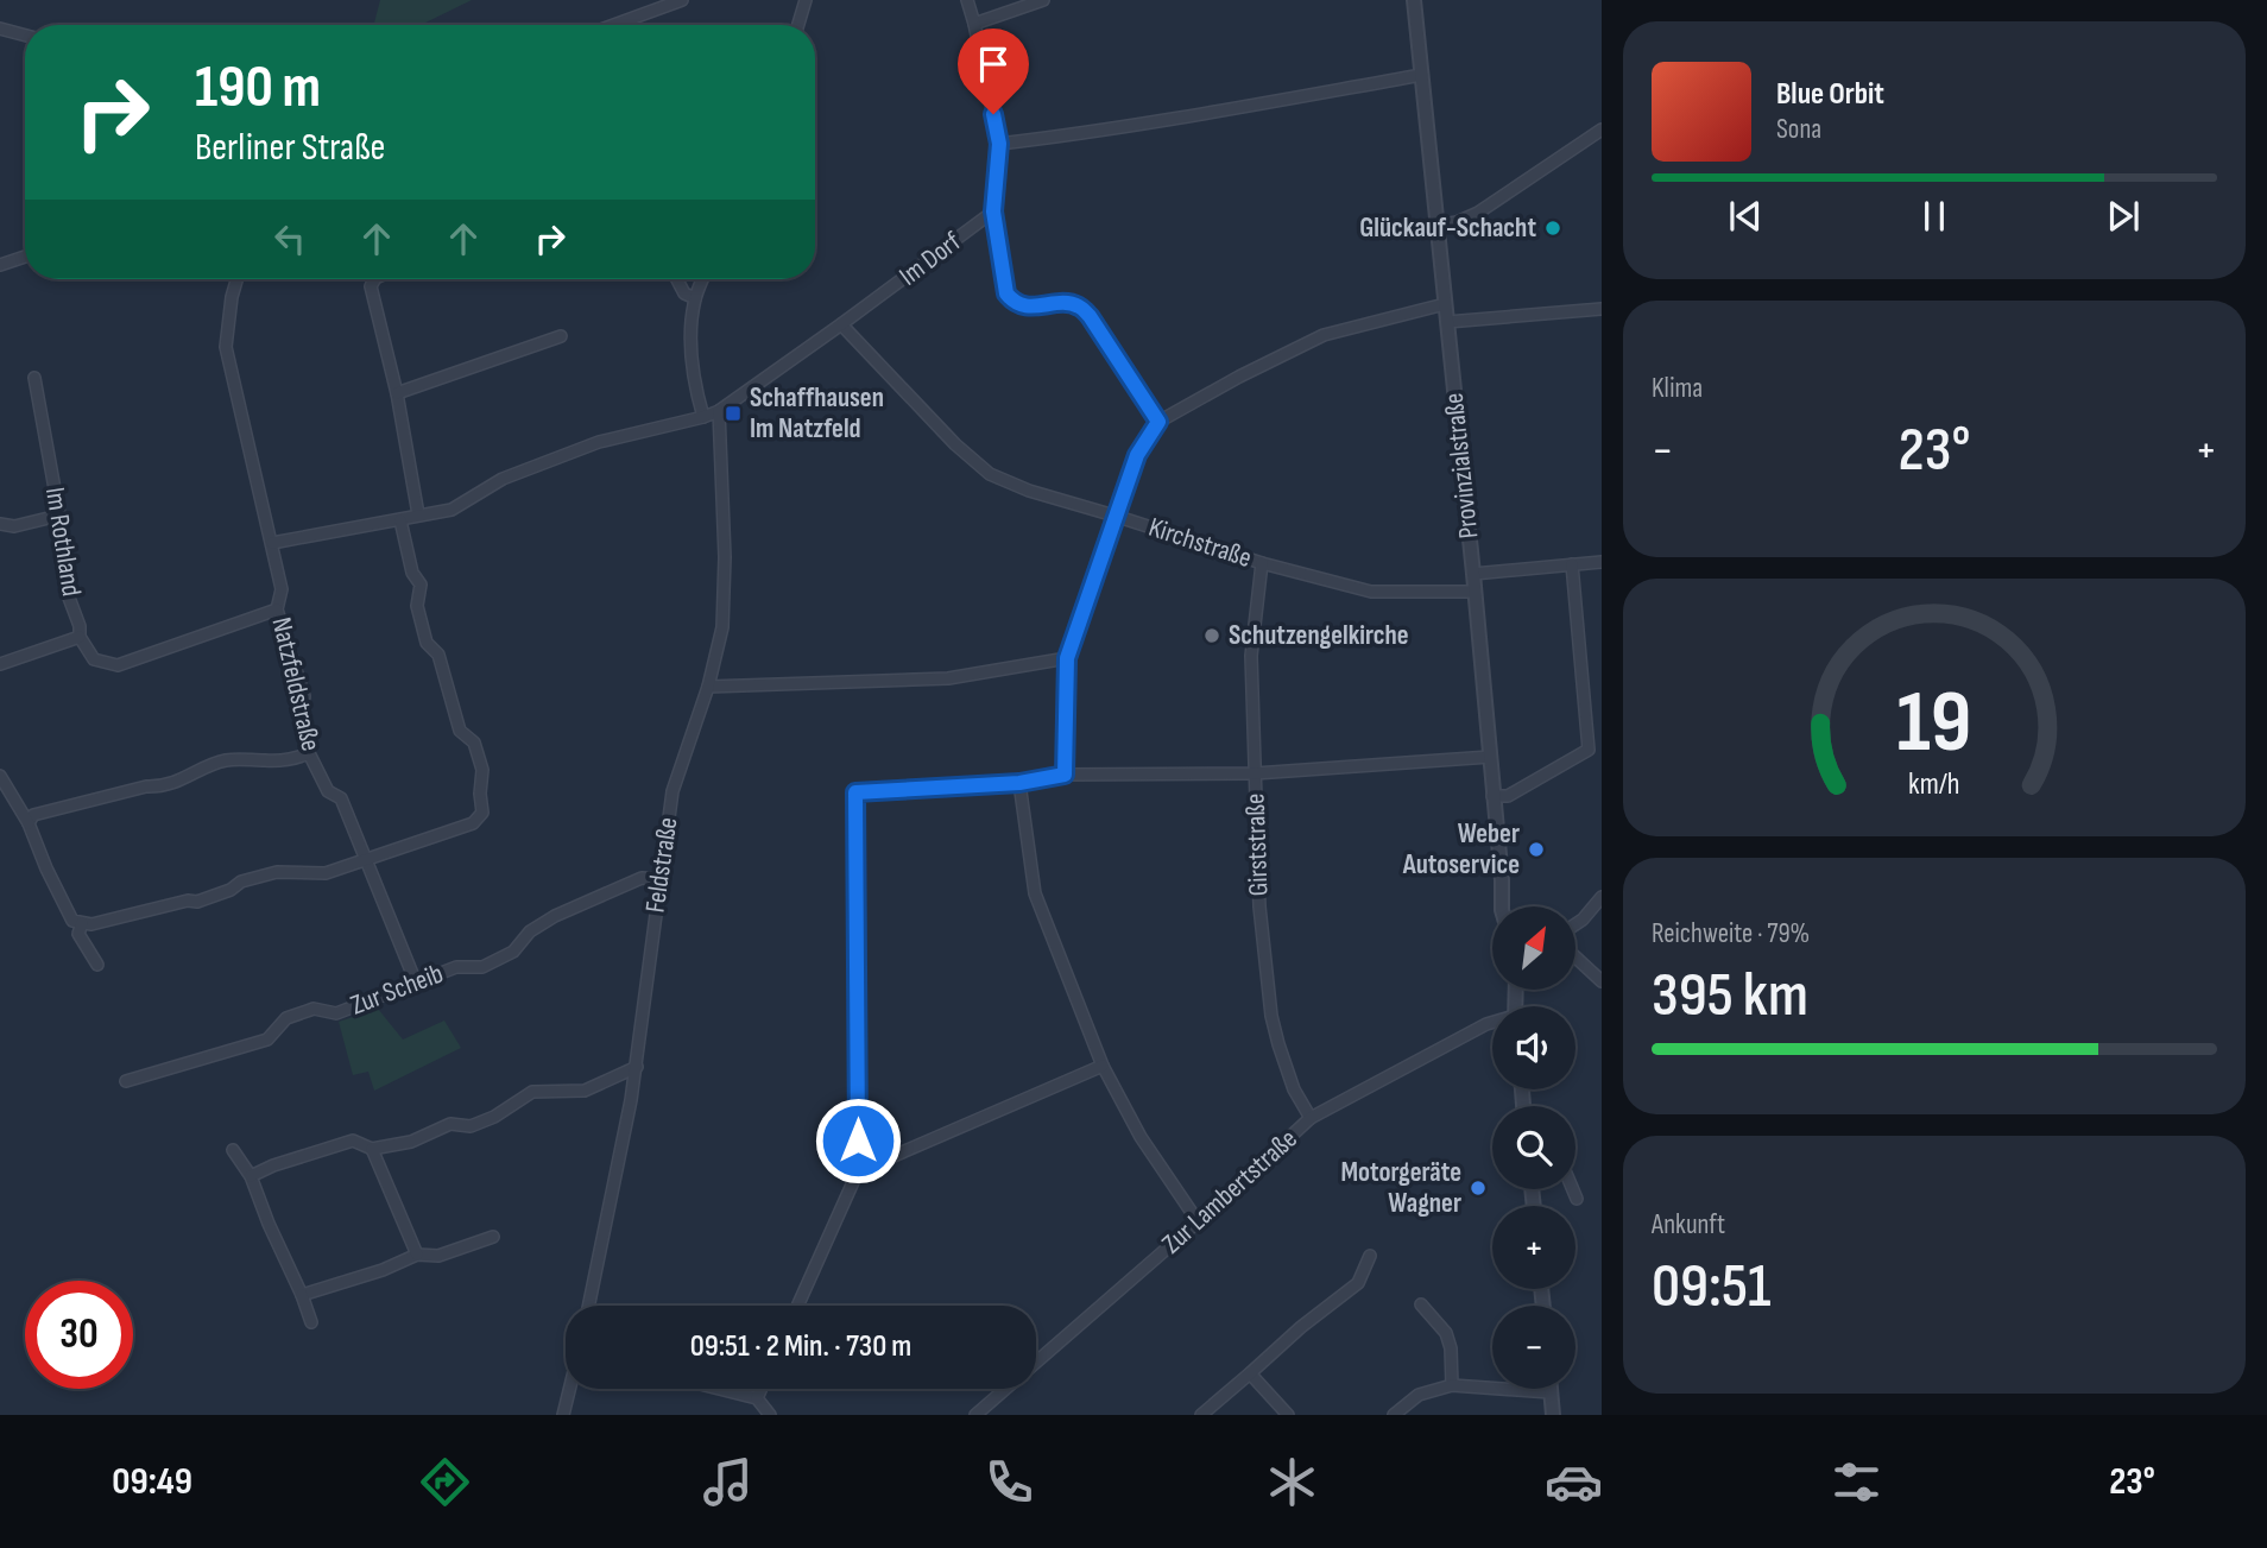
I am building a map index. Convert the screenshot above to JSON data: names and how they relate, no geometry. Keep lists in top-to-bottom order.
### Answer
{
  "streets": {
    "street": [
      "Im Dorf",
      "Provinzialstraße",
      "Im Rothland",
      "Kirchstraße",
      "Natzfeldstraße",
      "Girststraße",
      "Feldstraße",
      "Zur Scheib",
      "Zur Lambertstraße"
    ]
  },
  "crossings": [
    ["Im Dorf", "Kirchstraße"],
    ["Im Dorf", "Natzfeldstraße"],
    ["Im Dorf", "Feldstraße"],
    ["Provinzialstraße", "Kirchstraße"],
    ["Kirchstraße", "Girststraße"],
    ["Natzfeldstraße", "Zur Scheib"],
    ["Girststraße", "Zur Lambertstraße"],
    ["Feldstraße", "Zur Scheib"]
  ],
  "places": {
    "other": [
      "Glückauf-Schacht",
      "Schutzengelkirche",
      "Weber Autoservice",
      "Motorgeräte Wagner"
    ],
    "transit": ["Schaffhausen Im Natzfeld"]
  },
  "north": "top right",
  "page": {
    "turn": ["190 m", "Berliner Straße"],
    "song": ["Blue Orbit", "Sona"],
    "tile": [
      "Klima",
      ["Reichweite · 79%", "395 km"],
      ["Ankunft", "09:51"]
    ],
    "heat": ["−", "23°", "+"],
    "map_buttons": ["+", "−"],
    "limit": "30",
    "trip": "09:51 · 2 Min. · 730 m",
    "tabs": ["09:49", "23°"],
    "gauge": ["19", "km/h"]
  }
}
